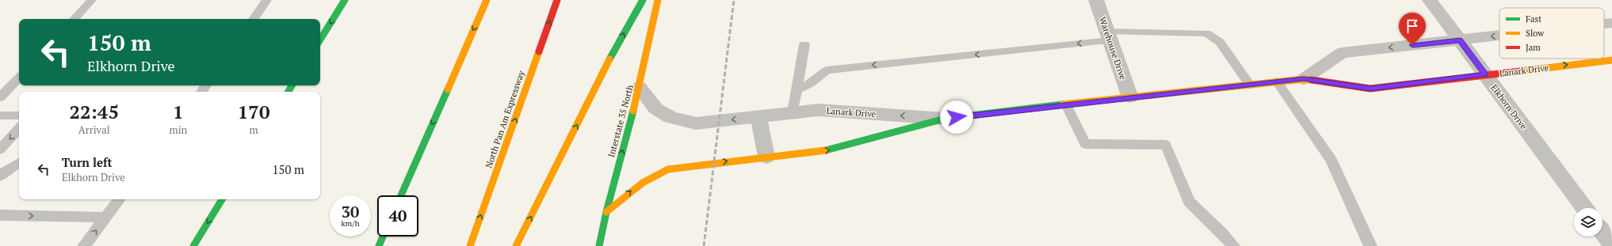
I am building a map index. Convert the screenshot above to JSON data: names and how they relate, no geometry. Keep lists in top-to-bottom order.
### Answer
{
  "streets": {
    "main road": ["Lanark Drive", "North Pan Am Expressway", "Interstate 35 North"],
    "street": ["Warehouse Drive", "Elkhorn Drive"]
  },
  "crossings": [
    ["Warehouse Drive", "Lanark Drive"],
    ["Lanark Drive", "Elkhorn Drive"],
    ["Lanark Drive", "Interstate 35 North"]
  ],
  "legend": ["Fast", "Slow", "Jam"],
  "page": {
    "turn": ["150 m", "Elkhorn Drive"],
    "eta": [
      "22:45",
      "Arrival",
      "1",
      "min",
      "170",
      "m"
    ],
    "list": [
      {
        "name": "Turn left",
        "note": "Elkhorn Drive",
        "value": "150 m"
      }
    ],
    "speed": "30 km/h",
    "limit": "40"
  }
}
